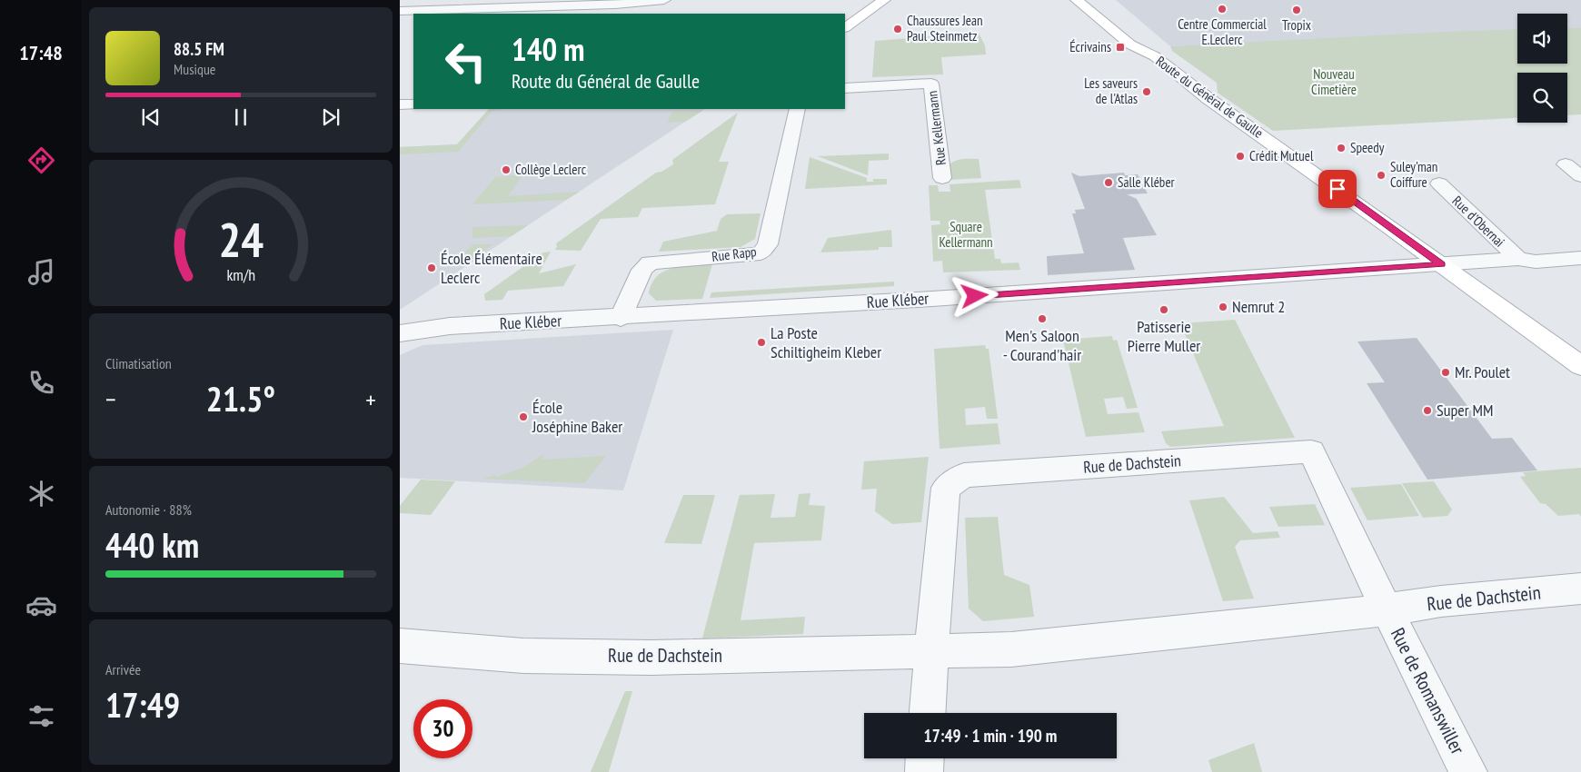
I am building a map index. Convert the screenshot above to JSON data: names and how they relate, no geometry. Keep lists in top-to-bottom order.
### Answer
{
  "streets": {
    "main road": ["Route du Général de Gaulle"],
    "street": [
      "Rue Kellermann",
      "Rue d'Obernai",
      "Rue Rapp",
      "Rue Kléber",
      "Rue de Dachstein",
      "Rue de Romanswiller"
    ]
  },
  "crossings": [
    ["Route du Général de Gaulle", "Rue d'Obernai"],
    ["Route du Général de Gaulle", "Rue Kléber"],
    ["Rue d'Obernai", "Rue Kléber"],
    ["Rue Rapp", "Rue Kléber"],
    ["Rue de Dachstein", "Rue de Romanswiller"]
  ],
  "parks": ["Nouveau Cimetière", "Square Kellermann"],
  "places": {
    "other": [
      "Centre Commercial E.Leclerc",
      "Tropix",
      "Chaussures Jean Paul Steinmetz",
      "Les saveurs de l'Atlas",
      "Speedy",
      "Crédit Mutuel",
      "Collège Leclerc",
      "Suley'man Coiffure",
      "Salle Kléber",
      "École Élémentaire Leclerc",
      "Nemrut 2",
      "Patisserie Pierre Muller",
      "Men's Saloon - Courand'hair",
      "La Poste Schiltigheim Kleber",
      "Mr. Poulet",
      "Super MM",
      "École Joséphine Baker"
    ],
    "transit": ["Écrivains"]
  },
  "page": {
    "tabs": "17:48",
    "turn": ["140 m", "Route du Général de Gaulle"],
    "song": ["88.5 FM", "Musique"],
    "tile": [
      "Climatisation",
      ["Autonomie · 88%", "440 km"],
      ["Arrivée", "17:49"]
    ],
    "heat": ["−", "21.5°", "+"],
    "limit": "30",
    "trip": "17:49 · 1 min · 190 m",
    "gauge": ["24", "km/h"]
  }
}
